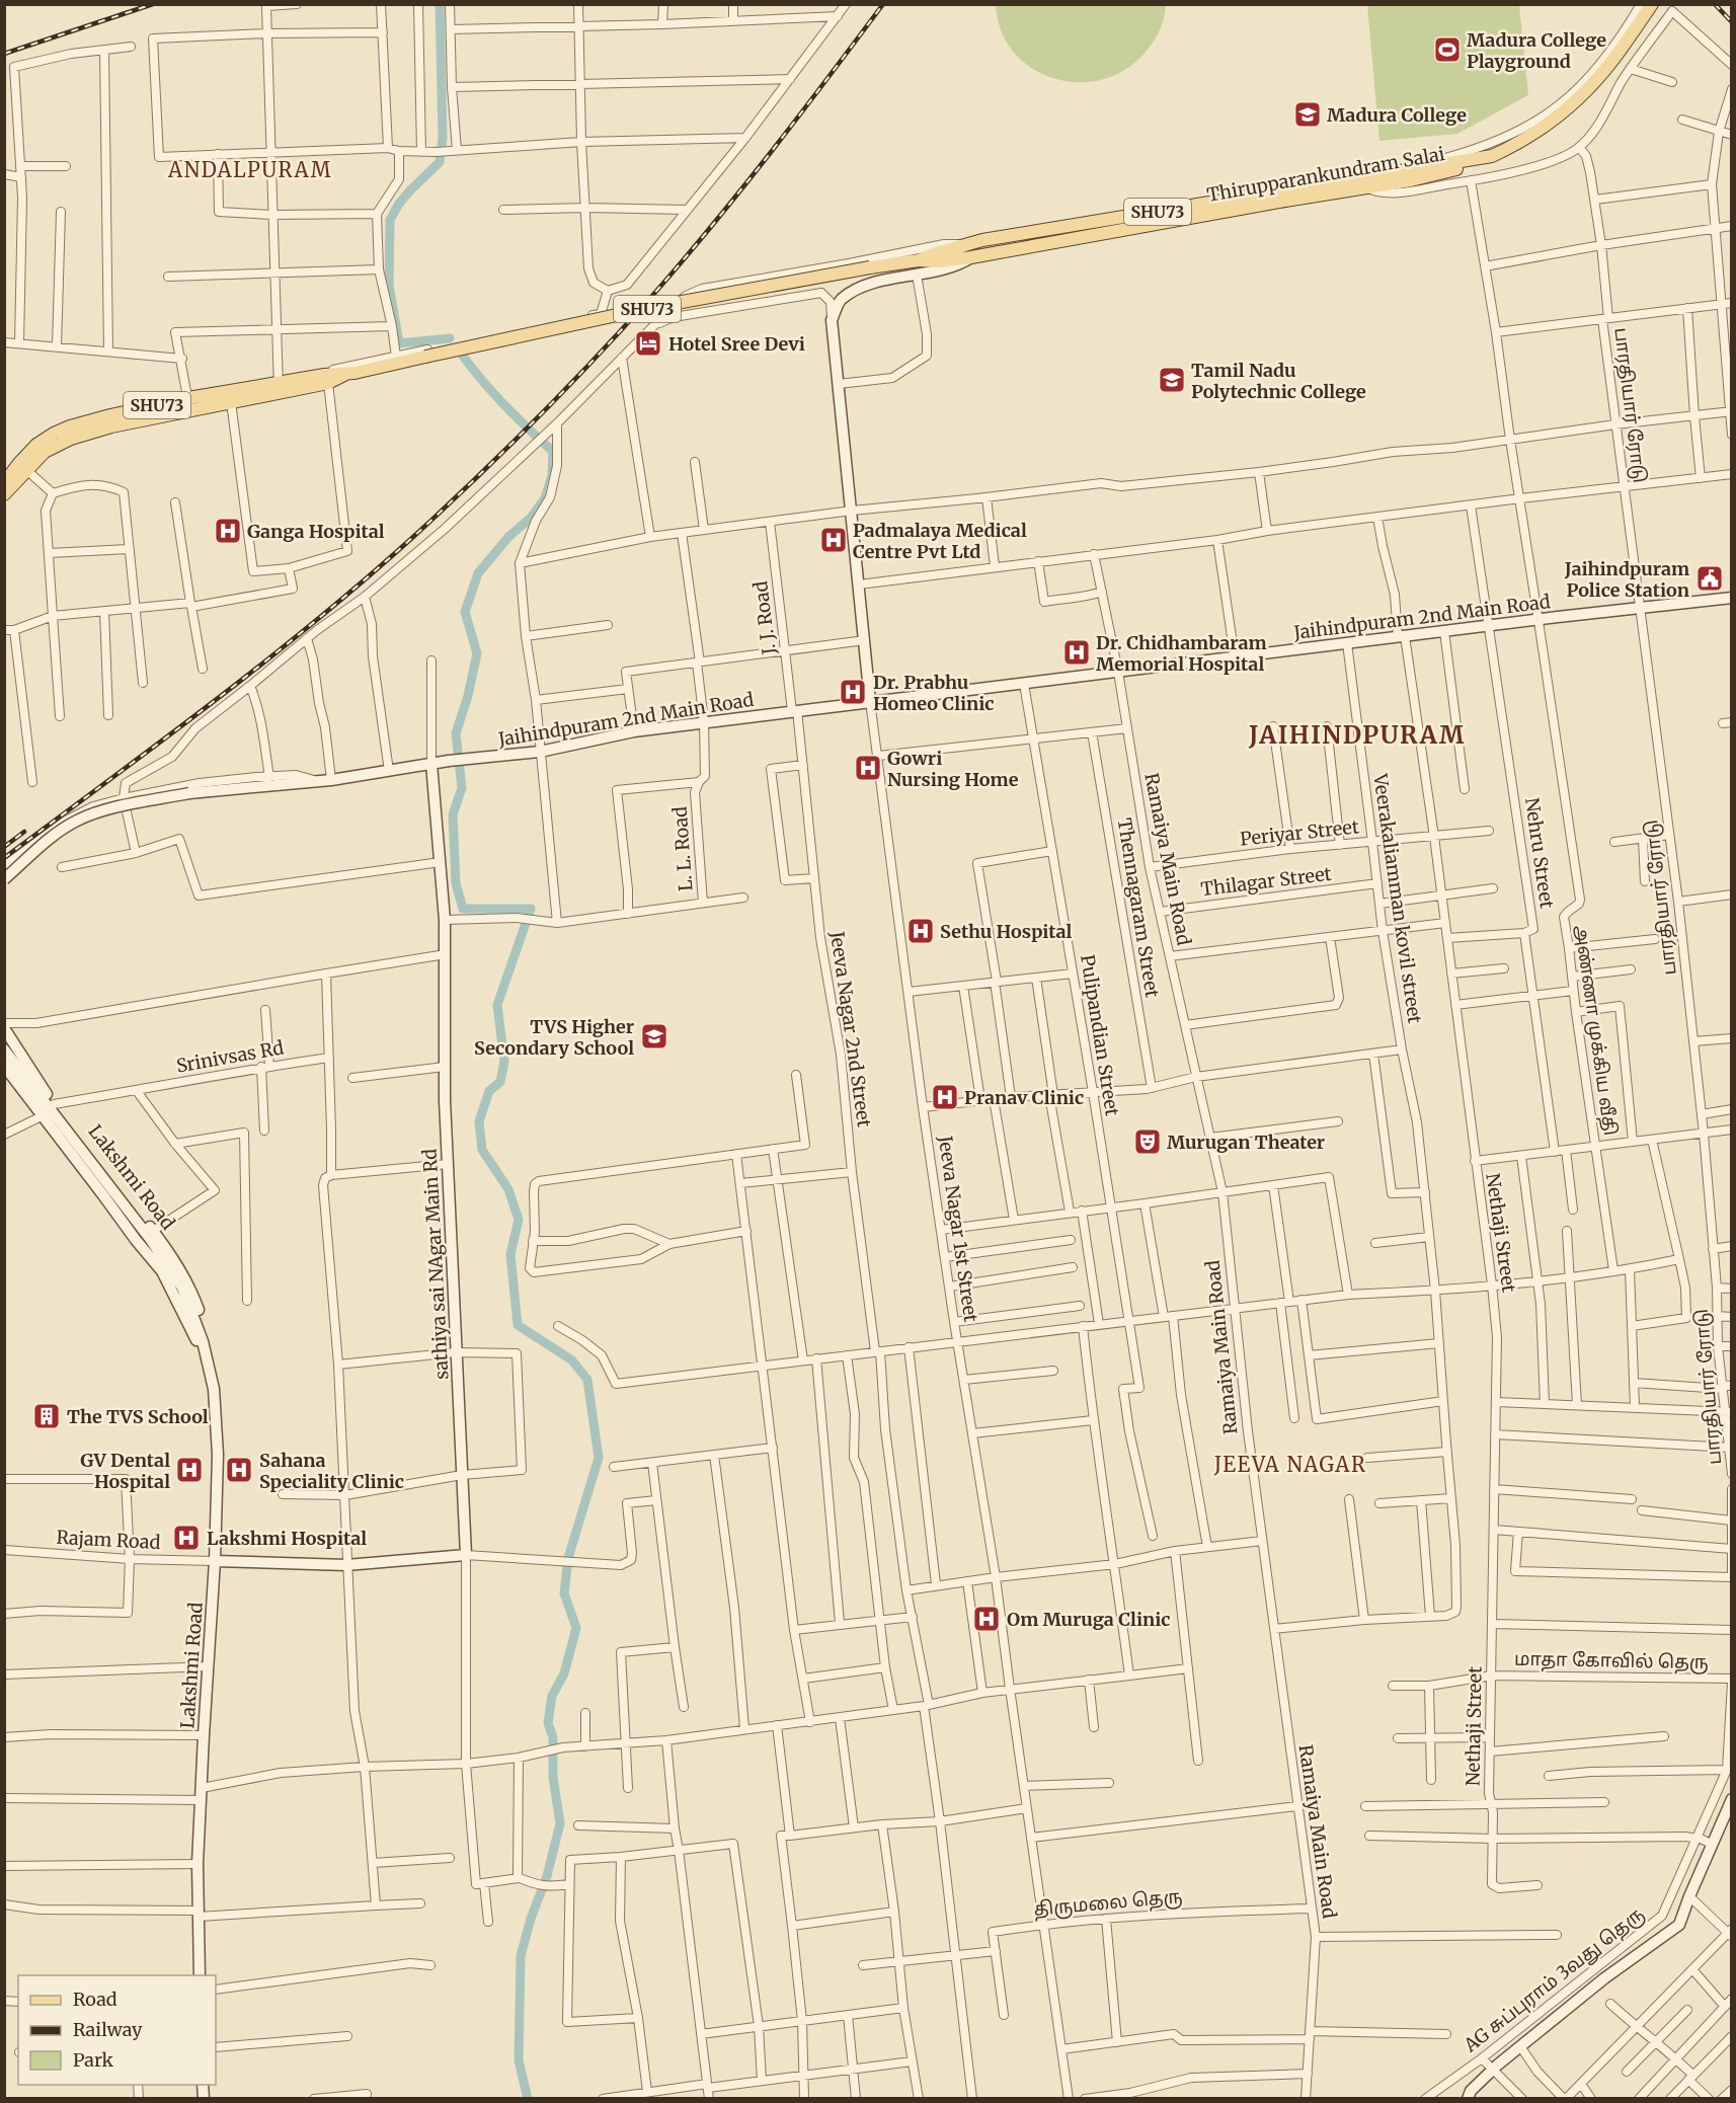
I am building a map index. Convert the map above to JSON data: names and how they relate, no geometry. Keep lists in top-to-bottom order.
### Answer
{
  "streets": {
    "main road": ["Thirupparankundram Salai", "SHU73"],
    "street": [
      "பாரதியார் ரோடு",
      "Jaihindpuram 2nd Main Road",
      "J. J. Road",
      "Periyar Street",
      "L. L. Road",
      "Nehru Street",
      "Ramaiya Main Road",
      "Thilagar Street",
      "Veerakaliamman kovil street",
      "Thennagaram Street",
      "Jeeva Nagar 2nd Street",
      "அண்ணா முக்கிய வீதி",
      "Pulipandian Street",
      "Srinivsas Rd",
      "Lakshmi Road",
      "Jeeva Nagar 1st Street",
      "Nethaji Street",
      "sathiya sai NAgar Main Rd",
      "Rajam Road",
      "மாதா கோவில் தெரு",
      "திருமலை தெரு",
      "AG சுப்புராம் 3வது தெரு"
    ]
  },
  "crossings": [
    ["பாரதியார் ரோடு", "Jaihindpuram 2nd Main Road"],
    ["Jaihindpuram 2nd Main Road", "J. J. Road"],
    ["Jaihindpuram 2nd Main Road", "L. L. Road"],
    ["Jaihindpuram 2nd Main Road", "Nehru Street"],
    ["Jaihindpuram 2nd Main Road", "Ramaiya Main Road"],
    ["Jaihindpuram 2nd Main Road", "Veerakaliamman kovil street"],
    ["Jaihindpuram 2nd Main Road", "Jeeva Nagar 2nd Street"],
    ["Jaihindpuram 2nd Main Road", "அண்ணா முக்கிய வீதி"],
    ["Jaihindpuram 2nd Main Road", "Pulipandian Street"],
    ["Jaihindpuram 2nd Main Road", "Jeeva Nagar 1st Street"],
    ["Jaihindpuram 2nd Main Road", "Nethaji Street"],
    ["Jaihindpuram 2nd Main Road", "sathiya sai NAgar Main Rd"],
    ["J. J. Road", "Jeeva Nagar 2nd Street"],
    ["Periyar Street", "Ramaiya Main Road"],
    ["Periyar Street", "Veerakaliamman kovil street"],
    ["Periyar Street", "Nethaji Street"],
    ["Ramaiya Main Road", "Thilagar Street"],
    ["Ramaiya Main Road", "Veerakaliamman kovil street"],
    ["Ramaiya Main Road", "திருமலை தெரு"],
    ["Thilagar Street", "Veerakaliamman kovil street"],
    ["Srinivsas Rd", "Lakshmi Road"],
    ["Lakshmi Road", "Rajam Road"],
    ["Jeeva Nagar 1st Street", "திருமலை தெரு"],
    ["Nethaji Street", "மாதா கோவில் தெரு"],
    ["sathiya sai NAgar Main Rd", "Rajam Road"]
  ],
  "districts": ["ANDALPURAM", "JAIHINDPURAM", "JEEVA NAGAR"],
  "places": {
    "sports": ["Madura College Playground"],
    "school or university": ["Madura College", "Tamil Nadu Polytechnic College", "TVS Higher Secondary School"],
    "hotel": ["Hotel Sree Devi"],
    "hospital": [
      "Ganga Hospital",
      "Padmalaya Medical Centre Pvt Ltd",
      "Dr. Chidhambaram Memorial Hospital",
      "Dr. Prabhu Homeo Clinic",
      "Gowri Nursing Home",
      "Sethu Hospital",
      "Pranav Clinic",
      "GV Dental Hospital",
      "Sahana Speciality Clinic",
      "Lakshmi Hospital",
      "Om Muruga Clinic"
    ],
    "public building": ["Jaihindpuram Police Station"],
    "theatre": ["Murugan Theater"],
    "building": ["The TVS School"]
  },
  "legend": ["Road", "Railway", "Park"]
}
